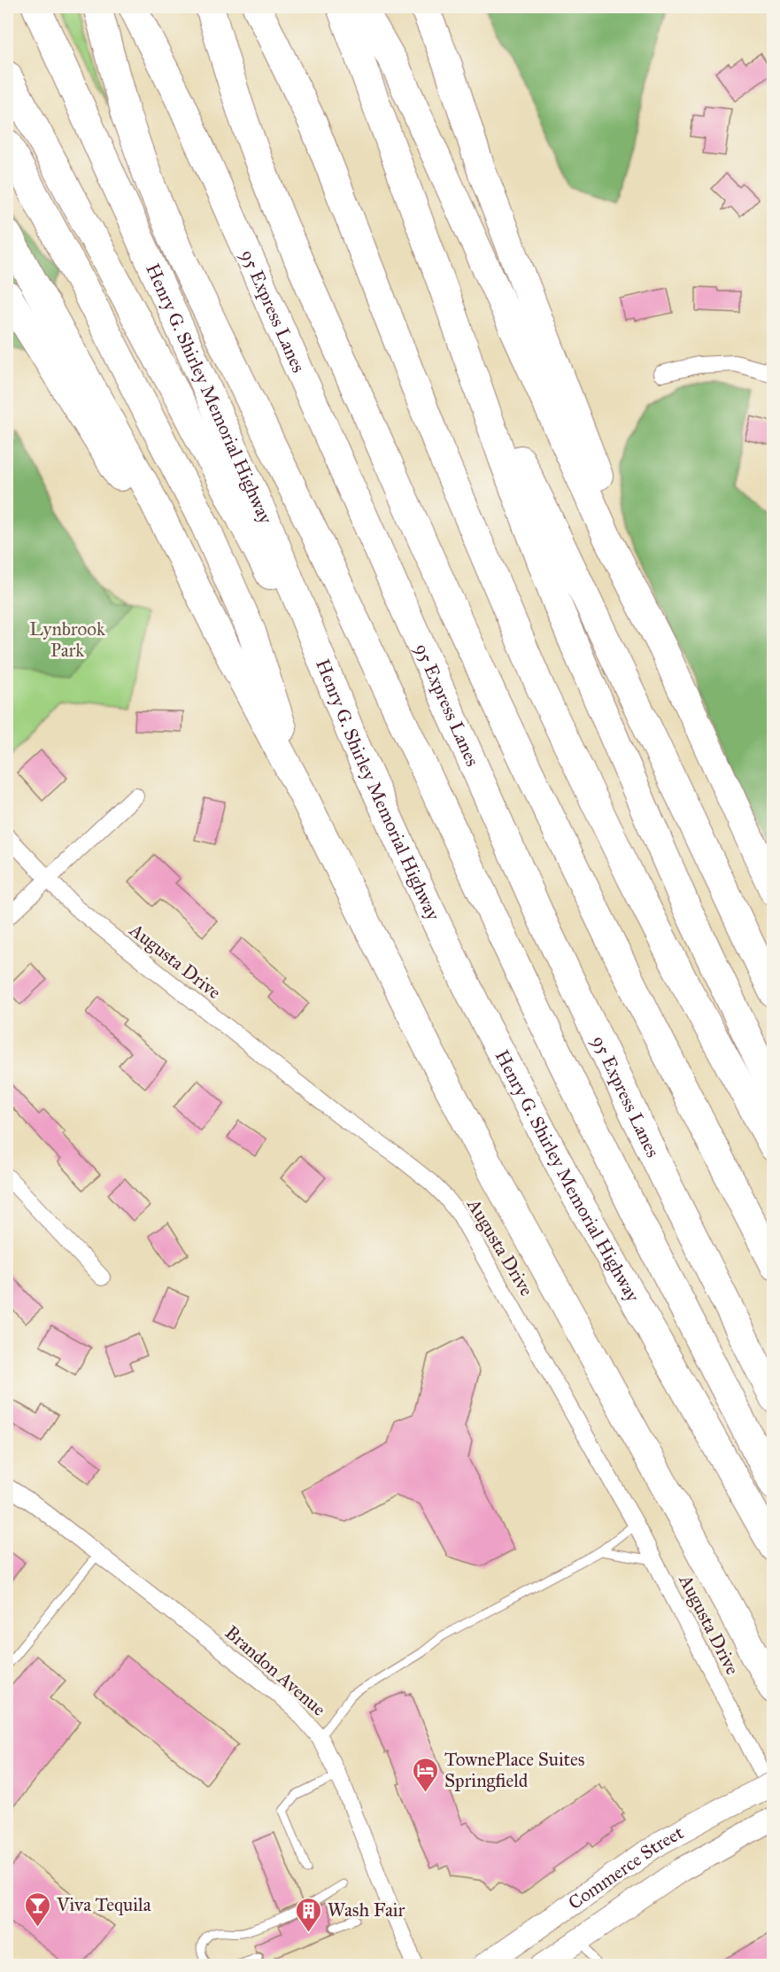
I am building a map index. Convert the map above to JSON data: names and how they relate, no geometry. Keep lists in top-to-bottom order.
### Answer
{
  "streets": {
    "highway": ["95 Express Lanes", "Henry G. Shirley Memorial Highway"],
    "main road": ["Commerce Street"],
    "street": ["Augusta Drive", "Brandon Avenue"]
  },
  "parks": ["Lynbrook Park"],
  "places": {
    "hotel": ["TownePlace Suites Springfield"],
    "bar": ["Viva Tequila"],
    "building": ["Wash Fair"]
  }
}
